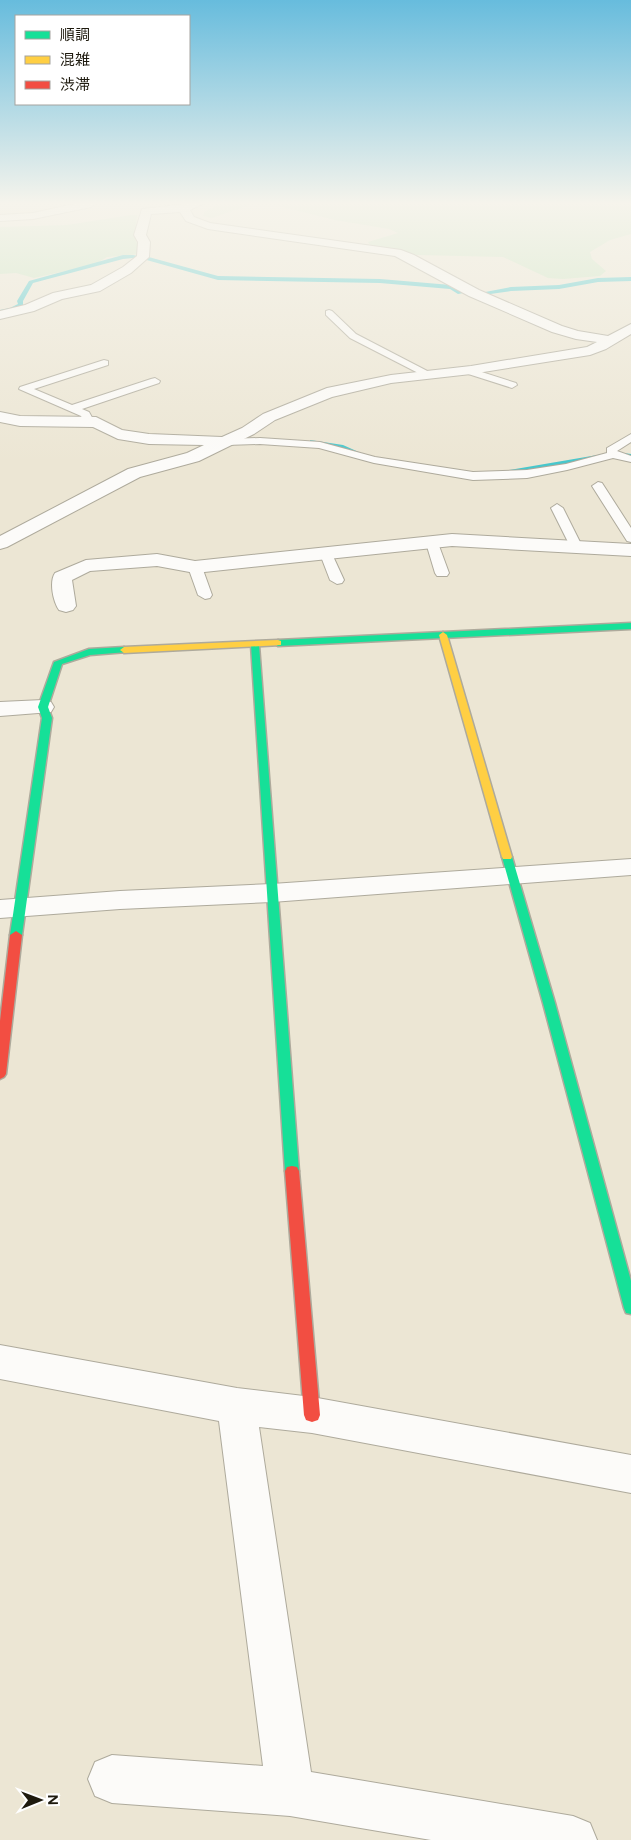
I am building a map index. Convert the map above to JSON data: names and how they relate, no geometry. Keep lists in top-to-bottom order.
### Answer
{
  "legend": ["順調", "混雑", "渋滞"],
  "north": "right"
}
